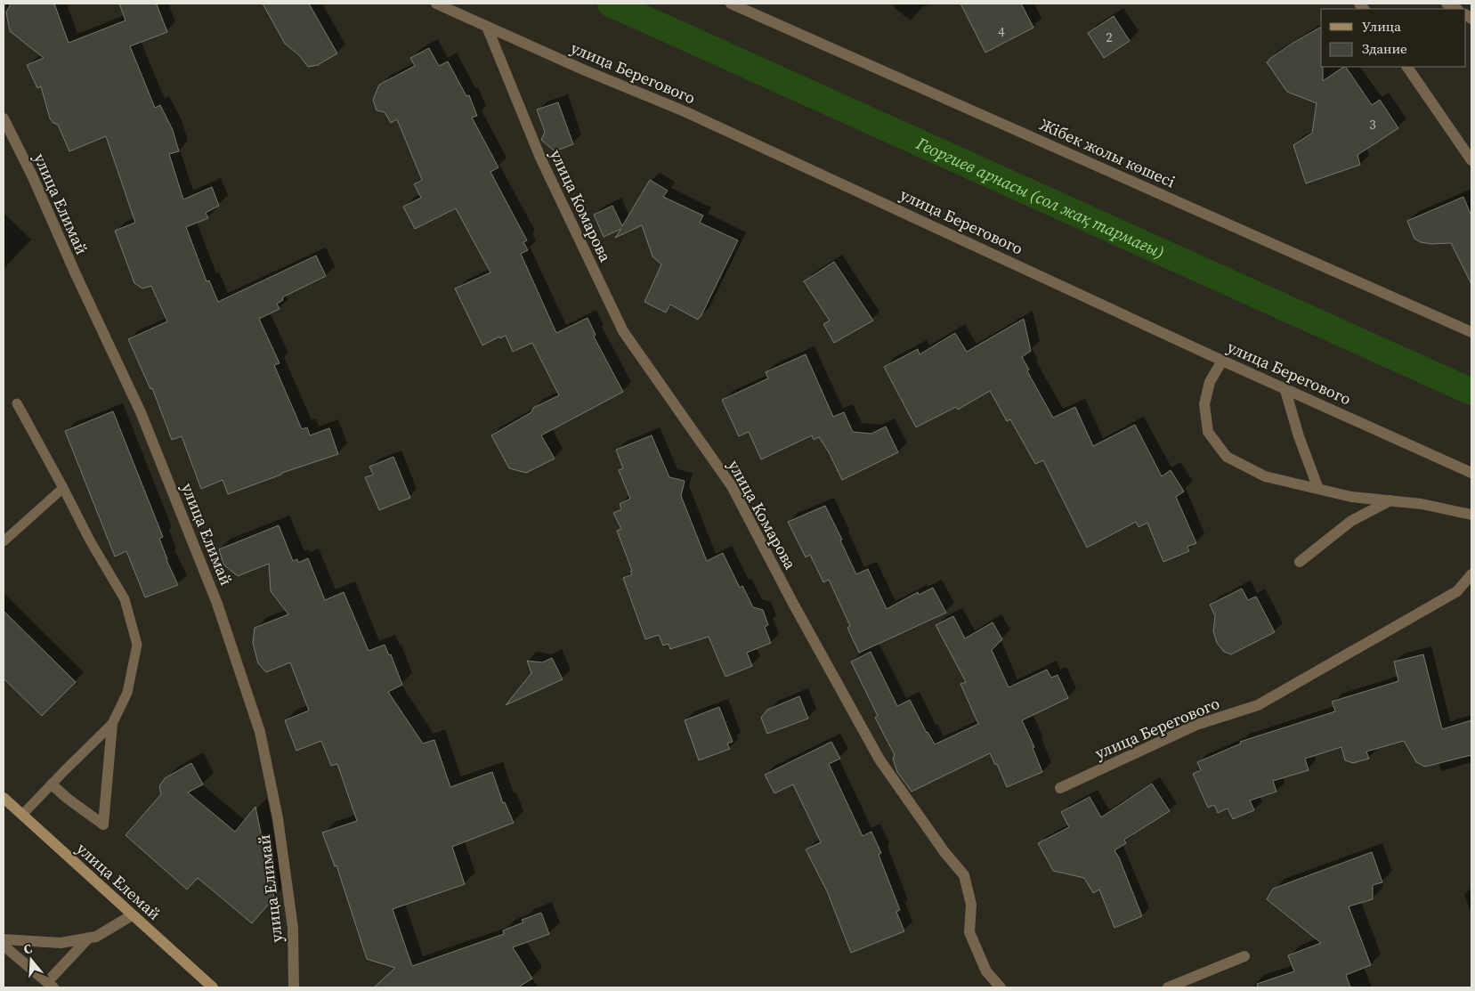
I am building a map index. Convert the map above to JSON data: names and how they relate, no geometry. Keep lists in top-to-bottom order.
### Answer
{
  "streets": {
    "street": [
      "улица Берегового",
      "Жібек жолы көшесі",
      "улица Елимай",
      "улица Комарова",
      "улица Елемай"
    ]
  },
  "crossings": [
    ["улица Берегового", "улица Комарова"]
  ],
  "water": ["Георгиев арнасы (сол жақ тармағы)"],
  "house_numbers": ["4", "2", "3"],
  "legend": ["Улица", "Здание"],
  "north": "top"
}
